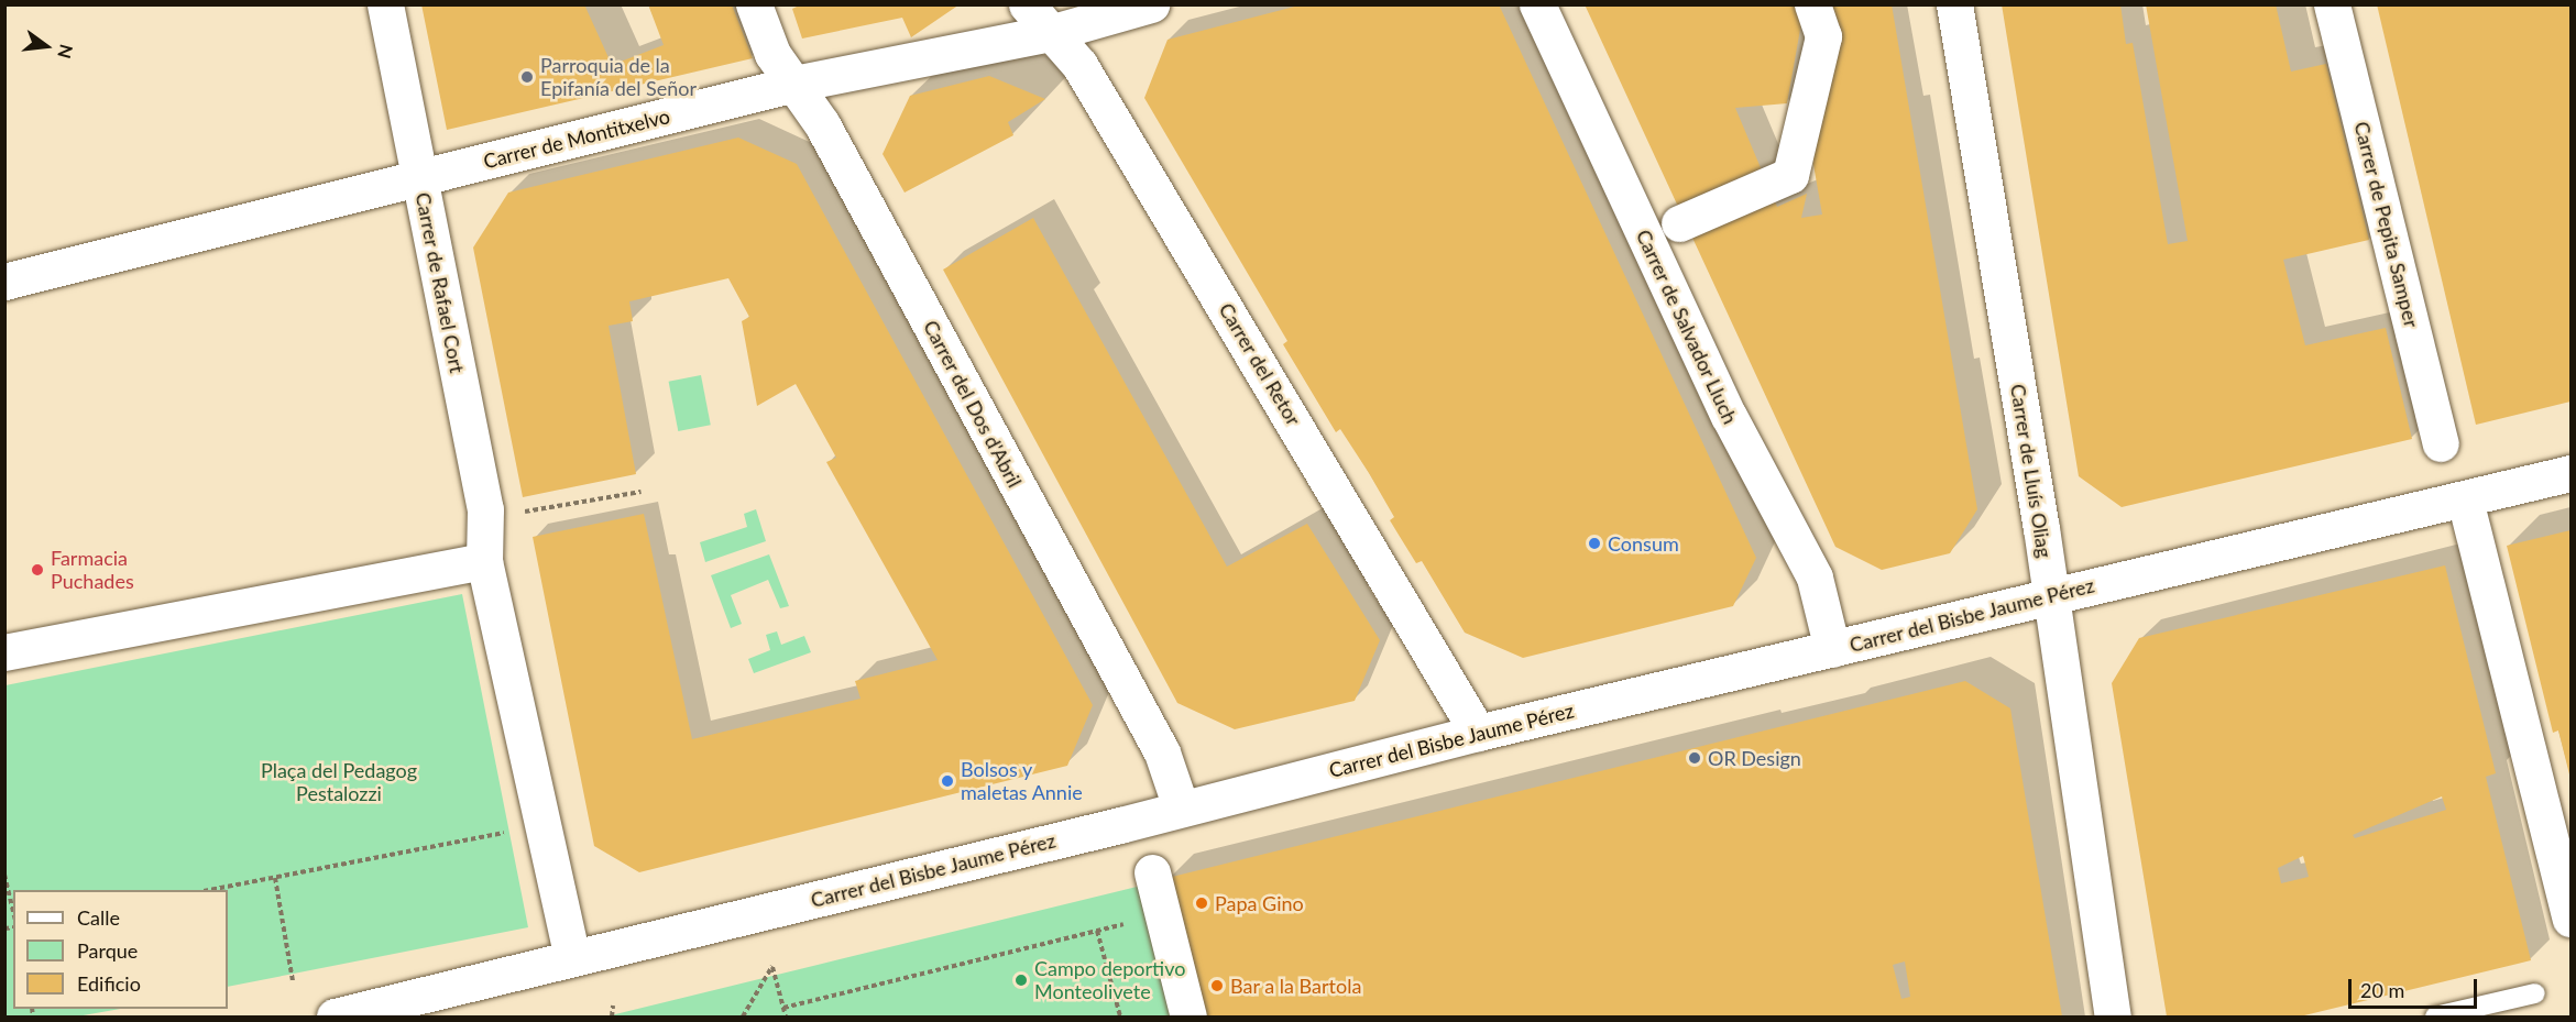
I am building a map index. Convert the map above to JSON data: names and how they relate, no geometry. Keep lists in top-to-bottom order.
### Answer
{
  "streets": {
    "street": [
      "Carrer de Montitxelvo",
      "Carrer de Pepita Samper",
      "Carrer de Rafael Cort",
      "Carrer de Salvador Lluch",
      "Carrer del Retor",
      "Carrer del Dos d'Abril",
      "Carrer de Lluís Oliag",
      "Carrer del Bisbe Jaume Pérez"
    ]
  },
  "crossings": [
    ["Carrer de Montitxelvo", "Carrer de Rafael Cort"],
    ["Carrer de Montitxelvo", "Carrer del Retor"],
    ["Carrer de Montitxelvo", "Carrer del Dos d'Abril"],
    ["Carrer de Salvador Lluch", "Carrer del Bisbe Jaume Pérez"],
    ["Carrer del Retor", "Carrer del Bisbe Jaume Pérez"],
    ["Carrer del Dos d'Abril", "Carrer del Bisbe Jaume Pérez"],
    ["Carrer de Lluís Oliag", "Carrer del Bisbe Jaume Pérez"]
  ],
  "parks": ["Plaça del Pedagog Pestalozzi"],
  "places": [
    "Parroquia de la Epifanía del Señor",
    "Consum",
    "Farmacia Puchades",
    "OR Design",
    "Bolsos y maletas Annie",
    "Papa Gino",
    "Campo deportivo Monteolivete",
    "Bar a la Bartola"
  ],
  "legend": ["Calle", "Parque", "Edificio"],
  "scale_bar": "20 m",
  "north": "right"
}
